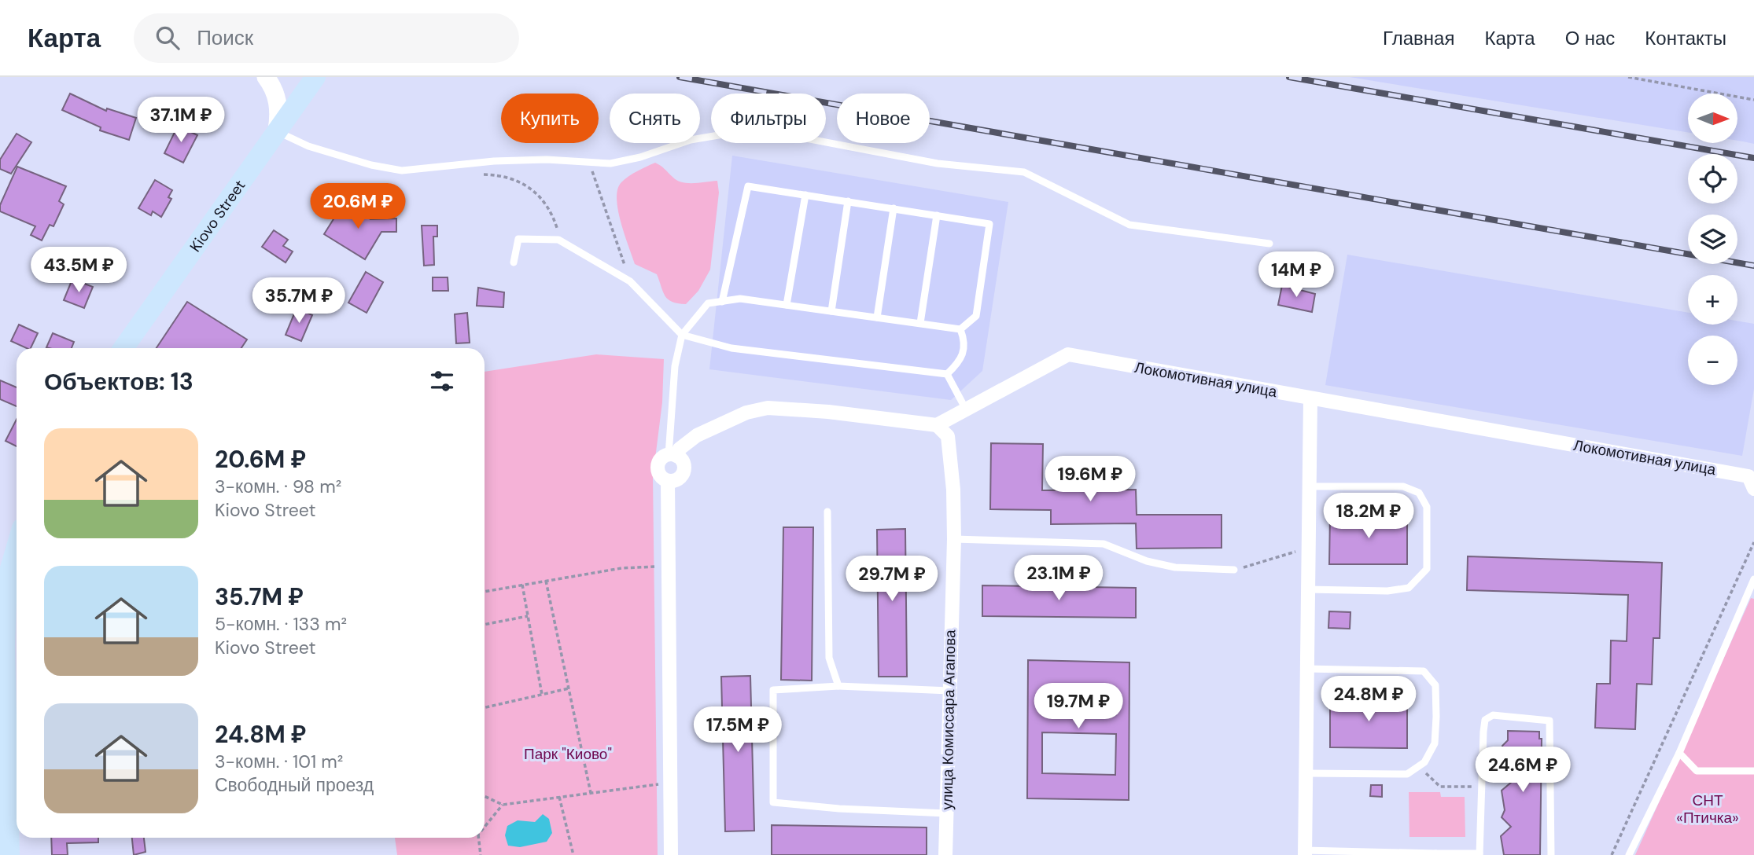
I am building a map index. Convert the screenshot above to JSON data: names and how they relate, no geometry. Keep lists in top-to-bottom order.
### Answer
{
  "streets": {
    "main road": ["Kiovo Street"],
    "street": ["Локомотивная улица", "улица Комиссара Агапова"]
  },
  "crossings": [
    ["Локомотивная улица", "улица Комиссара Агапова"]
  ],
  "parks": ["Парк \"Киово\"", "СНТ «Птичка»"],
  "north": "right",
  "page": {
    "header": "Карта",
    "search": "Поиск",
    "nav": [
      "Главная",
      "Карта",
      "О нас",
      "Контакты"
    ],
    "map_buttons": ["+", "−"],
    "chip": [
      "Купить",
      "Снять",
      "Фильтры",
      "Новое"
    ],
    "price": [
      "37.1M ₽",
      "20.6M ₽",
      "43.5M ₽",
      "14M ₽",
      "35.7M ₽",
      "19.6M ₽",
      "18.2M ₽",
      "23.1M ₽",
      "29.7M ₽",
      "24.8M ₽",
      "19.7M ₽",
      "17.5M ₽",
      "24.6M ₽"
    ],
    "heading": "Объектов: 13",
    "list": [
      {
        "name": "20.6M ₽",
        "note": "3-комн. · 98 m² · Kiovo Street"
      },
      {
        "name": "35.7M ₽",
        "note": "5-комн. · 133 m² · Kiovo Street"
      },
      {
        "name": "24.8M ₽",
        "note": "3-комн. · 101 m² · Свободный проезд"
      }
    ]
  }
}
